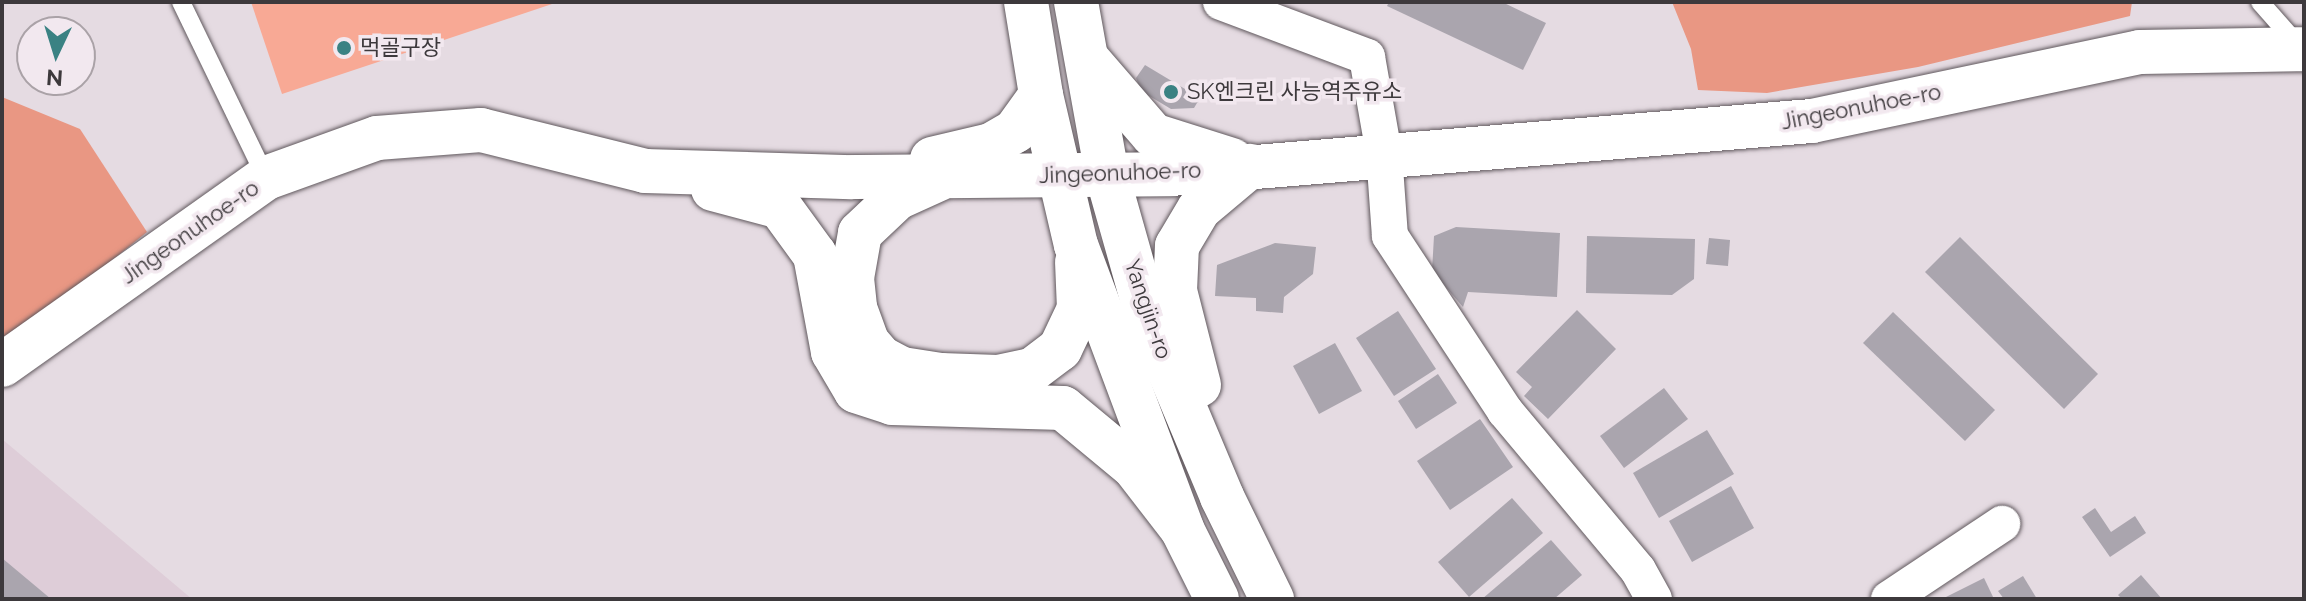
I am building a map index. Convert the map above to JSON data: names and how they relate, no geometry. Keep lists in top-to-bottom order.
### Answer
{
  "streets": {
    "main road": ["Jingeonuhoe-ro", "Yangjin-ro"]
  },
  "crossings": [
    ["Jingeonuhoe-ro", "Yangjin-ro"]
  ],
  "places": ["먹골구장", "SK엔크린 사능역주유소"],
  "north": "bottom"
}
